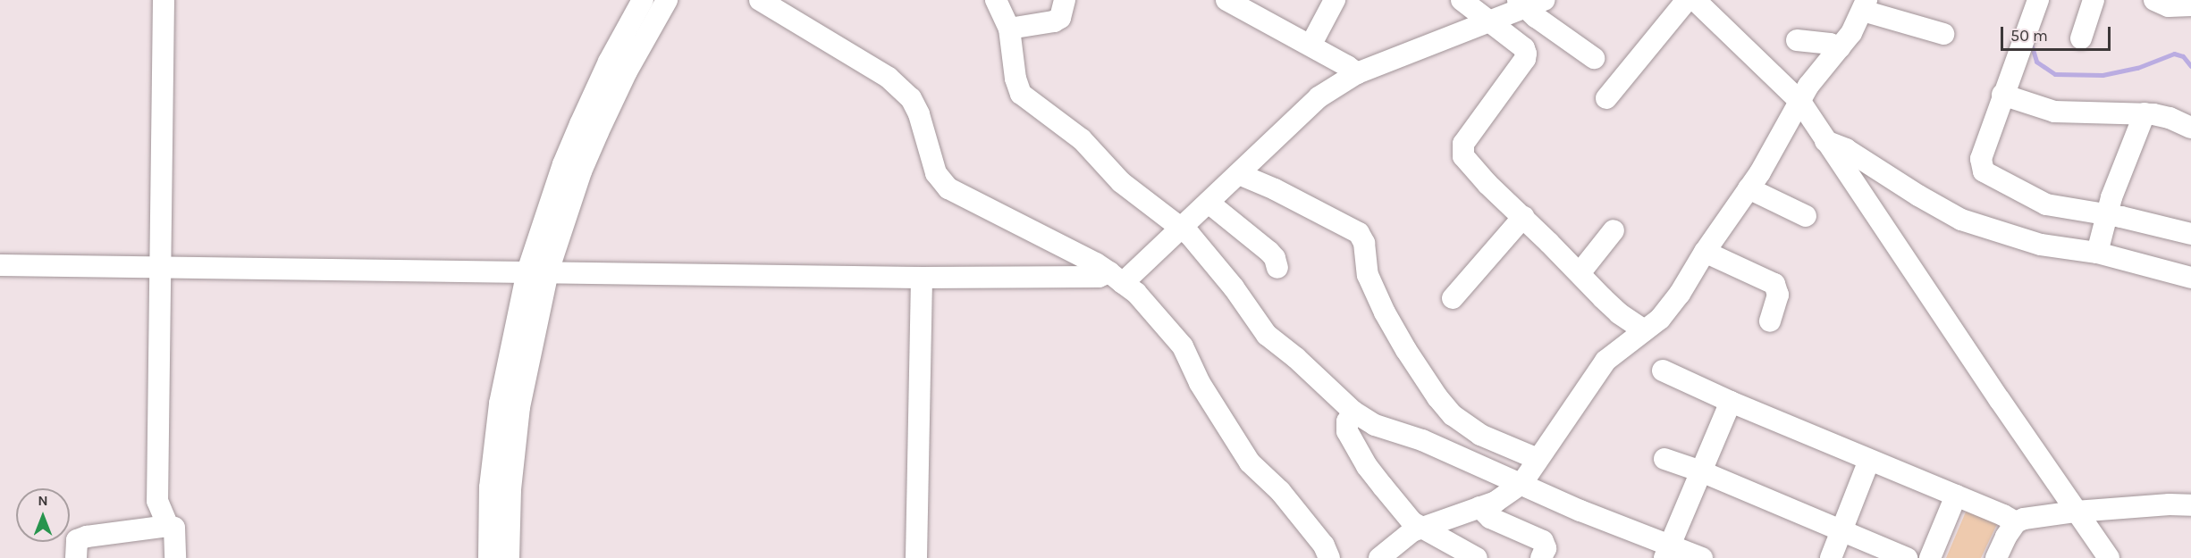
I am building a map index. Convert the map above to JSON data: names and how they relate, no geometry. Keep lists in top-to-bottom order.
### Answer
{
  "scale_bar": "50 m",
  "north": "top"
}
